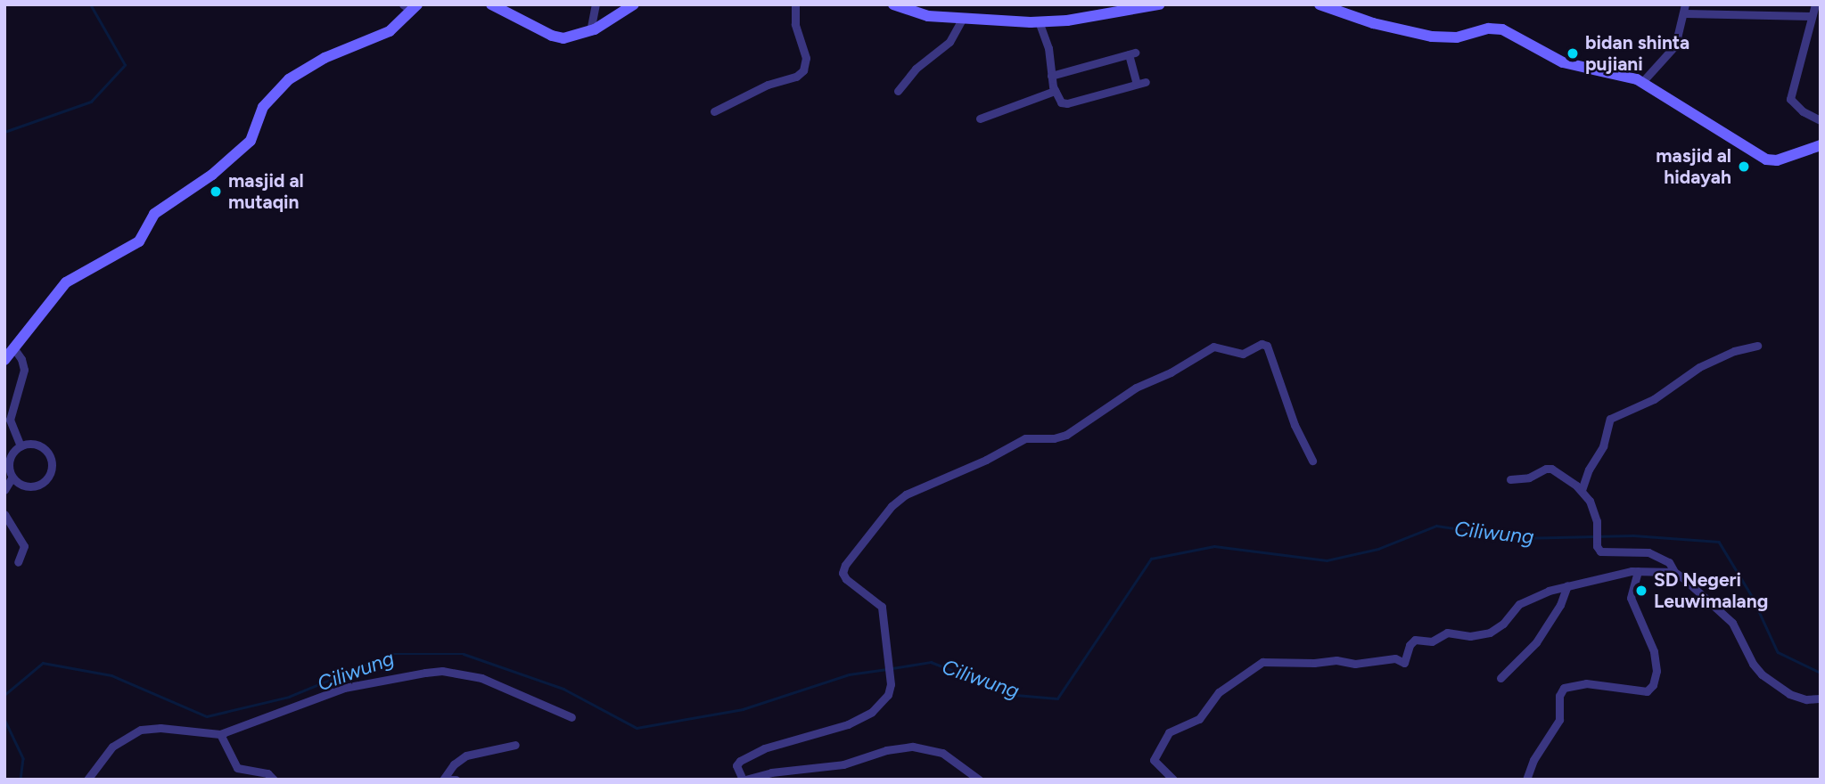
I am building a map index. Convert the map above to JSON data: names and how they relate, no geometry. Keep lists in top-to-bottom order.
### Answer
{
  "water": ["Ciliwung"],
  "places": [
    "bidan shinta pujiani",
    "masjid al hidayah",
    "masjid al mutaqin",
    "SD Negeri Leuwimalang"
  ]
}
